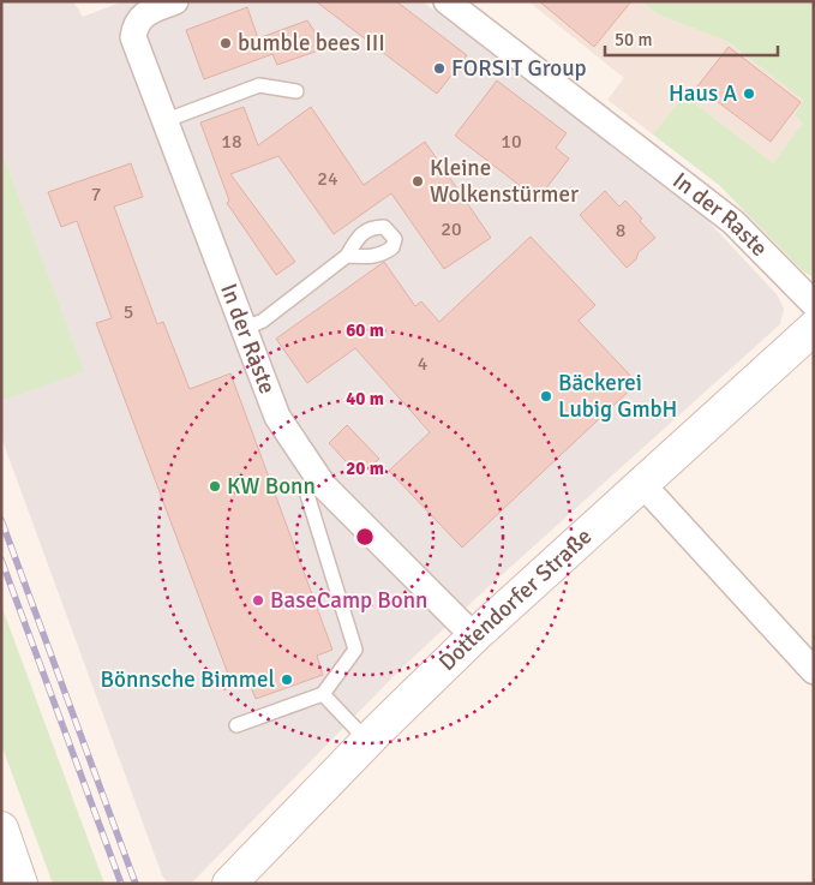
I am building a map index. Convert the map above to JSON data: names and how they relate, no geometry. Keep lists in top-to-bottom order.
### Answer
{
  "streets": {
    "main road": ["Dottendorfer Straße"],
    "street": ["In der Raste"]
  },
  "crossings": [
    ["In der Raste", "Dottendorfer Straße"]
  ],
  "places": [
    "bumble bees III",
    "FORSIT Group",
    "Haus A",
    "Kleine Wolkenstürmer",
    "Bäckerei Lubig GmbH",
    "KW Bonn",
    "BaseCamp Bonn",
    "Bönnsche Bimmel"
  ],
  "house_numbers": [
    "18",
    "10",
    "24",
    "7",
    "20",
    "8",
    "5",
    "4"
  ],
  "scale_bar": "50 m",
  "rings": ["60 m", "40 m", "20 m"]
}
